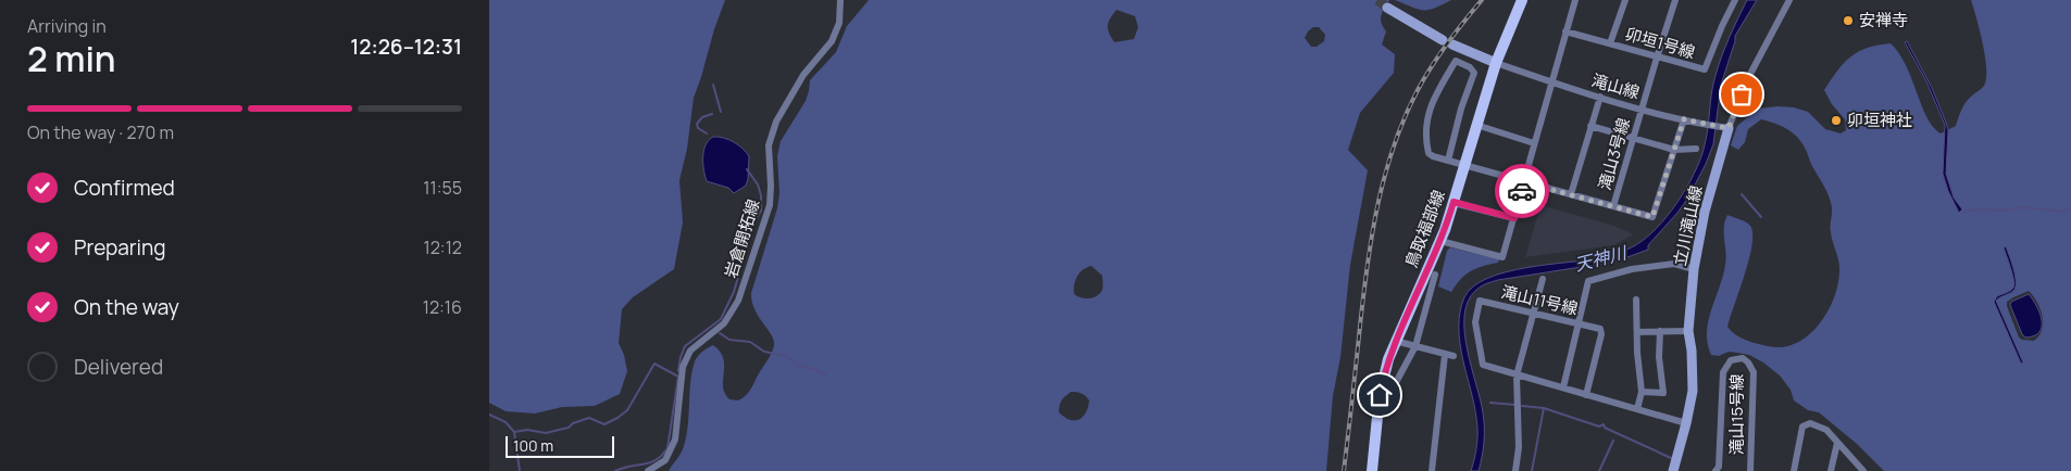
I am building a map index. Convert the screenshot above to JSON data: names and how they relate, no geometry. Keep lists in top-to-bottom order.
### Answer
{
  "streets": {
    "main road": ["鳥取福部線"],
    "street": [
      "卯垣1号線",
      "滝山線",
      "滝山3号線",
      "立川滝山線",
      "岩倉開拓線",
      "滝山11号線",
      "滝山15号線"
    ]
  },
  "crossings": [
    ["卯垣1号線", "滝山3号線"],
    ["滝山線", "滝山3号線"],
    ["滝山線", "立川滝山線"],
    ["滝山線", "鳥取福部線"],
    ["立川滝山線", "滝山11号線"]
  ],
  "water": ["天神川"],
  "places": ["安禅寺", "卯垣神社"],
  "scale_bar": "100 m",
  "page": {
    "heading": ["2 min", "Arriving in", "12:26–12:31"],
    "bar": "On the way · 270 m",
    "list": [
      ["Confirmed", "11:55"],
      ["Preparing", "12:12"],
      ["On the way", "12:16"],
      "Delivered"
    ],
    "scale": "100 m"
  }
}
